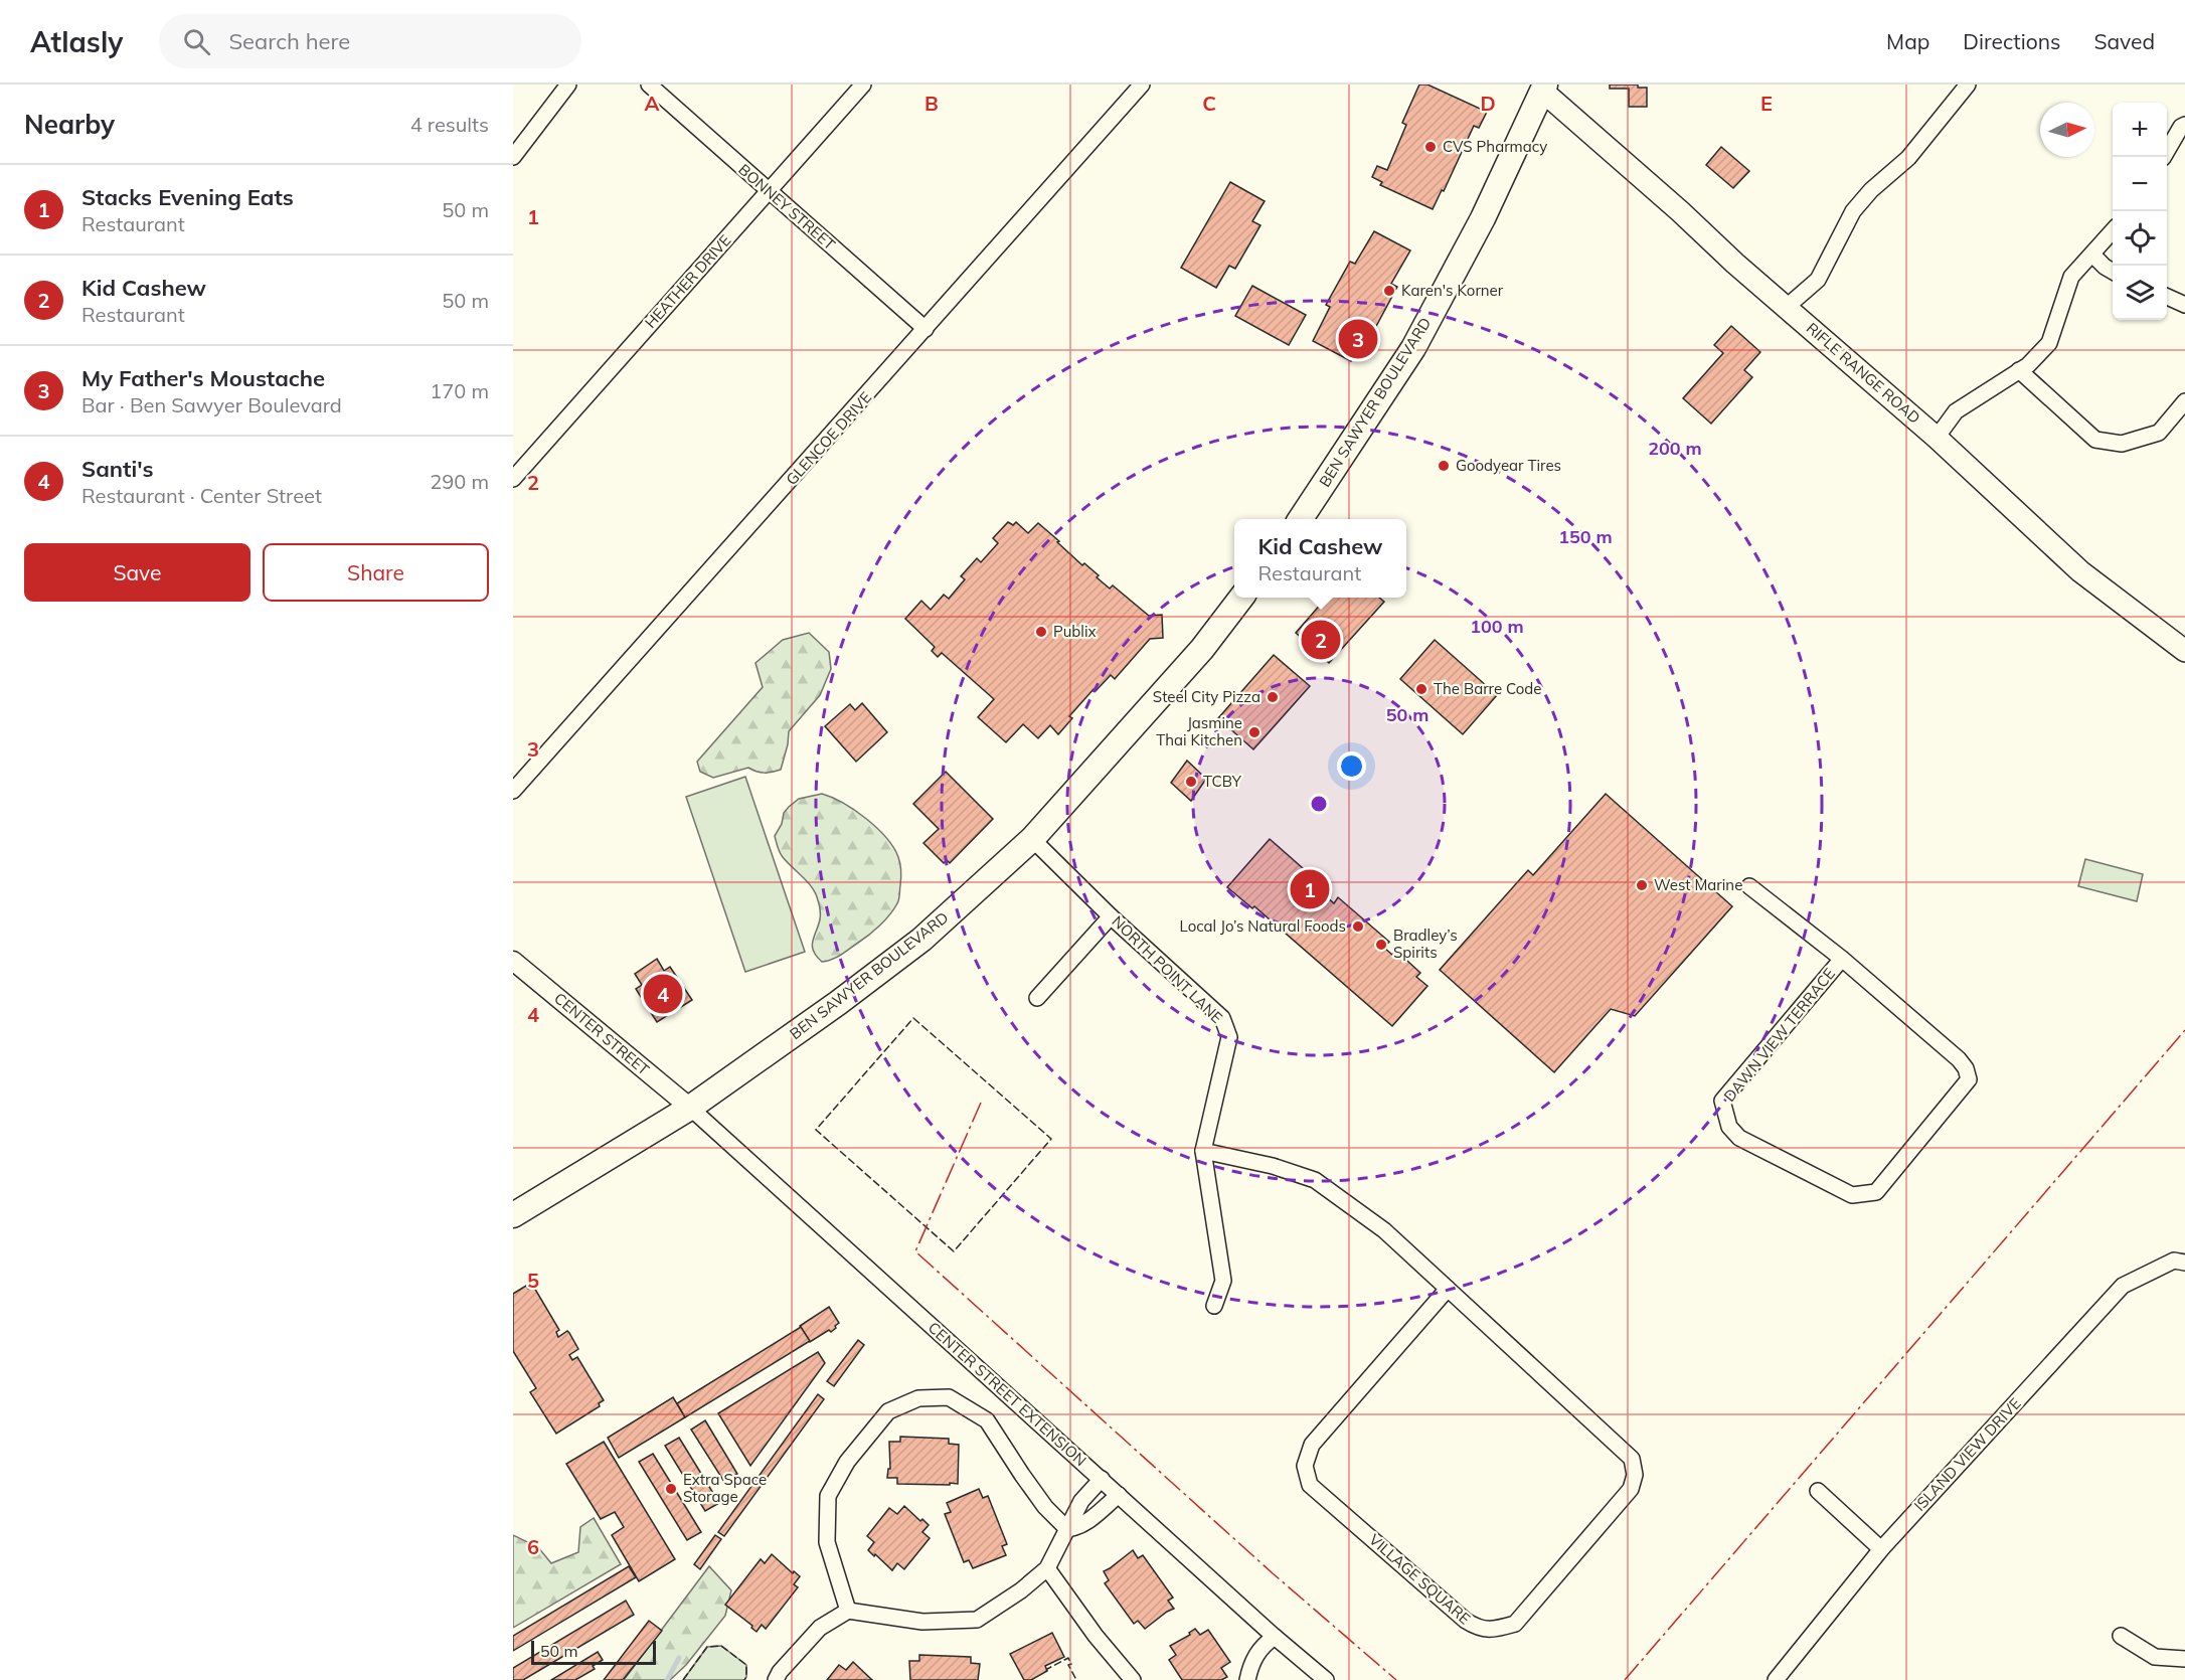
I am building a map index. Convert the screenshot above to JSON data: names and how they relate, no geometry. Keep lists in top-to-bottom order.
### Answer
{
  "streets": {
    "main road": ["RIFLE RANGE ROAD", "BEN SAWYER BOULEVARD"],
    "street": [
      "BONNEY STREET",
      "HEATHER DRIVE",
      "GLENCOE DRIVE",
      "NORTH POINT LANE",
      "CENTER STREET",
      "DAWN VIEW TERRACE",
      "CENTER STREET EXTENSION",
      "ISLAND VIEW DRIVE",
      "VILLAGE SQUARE"
    ]
  },
  "crossings": [
    ["BONNEY STREET", "HEATHER DRIVE"],
    ["BONNEY STREET", "GLENCOE DRIVE"],
    ["RIFLE RANGE ROAD", "BEN SAWYER BOULEVARD"],
    ["BEN SAWYER BOULEVARD", "NORTH POINT LANE"],
    ["BEN SAWYER BOULEVARD", "CENTER STREET"],
    ["BEN SAWYER BOULEVARD", "CENTER STREET EXTENSION"],
    ["NORTH POINT LANE", "VILLAGE SQUARE"],
    ["CENTER STREET", "CENTER STREET EXTENSION"]
  ],
  "places": [
    "CVS Pharmacy",
    "Karen's Korner",
    "Goodyear Tires",
    "Publix",
    "The Barre Code",
    "Steel City Pizza",
    "Jasmine Thai Kitchen",
    "TCBY",
    "West Marine",
    "Local Jo’s Natural Foods",
    "Bradley’s Spirits",
    "Extra Space Storage"
  ],
  "scale_bar": "50 m",
  "north": "right",
  "page": {
    "header": "Atlasly",
    "search": "Search here",
    "nav": ["Map", "Directions", "Saved"],
    "heading": ["Nearby", "4 results"],
    "map_buttons": ["+", "−"],
    "list": [
      {
        "mark": "1",
        "name": "Stacks Evening Eats",
        "note": "Restaurant",
        "value": "50 m"
      },
      {
        "mark": "2",
        "name": "Kid Cashew",
        "note": "Restaurant",
        "value": "50 m"
      },
      {
        "mark": "3",
        "name": "My Father's Moustache",
        "note": "Bar · Ben Sawyer Boulevard",
        "value": "170 m"
      },
      {
        "mark": "4",
        "name": "Santi's",
        "note": "Restaurant · Center Street",
        "value": "290 m"
      }
    ],
    "pins": [
      "3",
      "2",
      "1",
      "4"
    ],
    "popup": ["Kid Cashew", "Restaurant"],
    "buttons": ["Save", "Share"],
    "scale": "50 m"
  },
  "grid": {
    "columns": [
      "A",
      "B",
      "C",
      "D",
      "E"
    ],
    "rows": [
      "1",
      "2",
      "3",
      "4",
      "5",
      "6"
    ]
  },
  "rings": [
    "200 m",
    "150 m",
    "100 m",
    "50 m"
  ]
}
